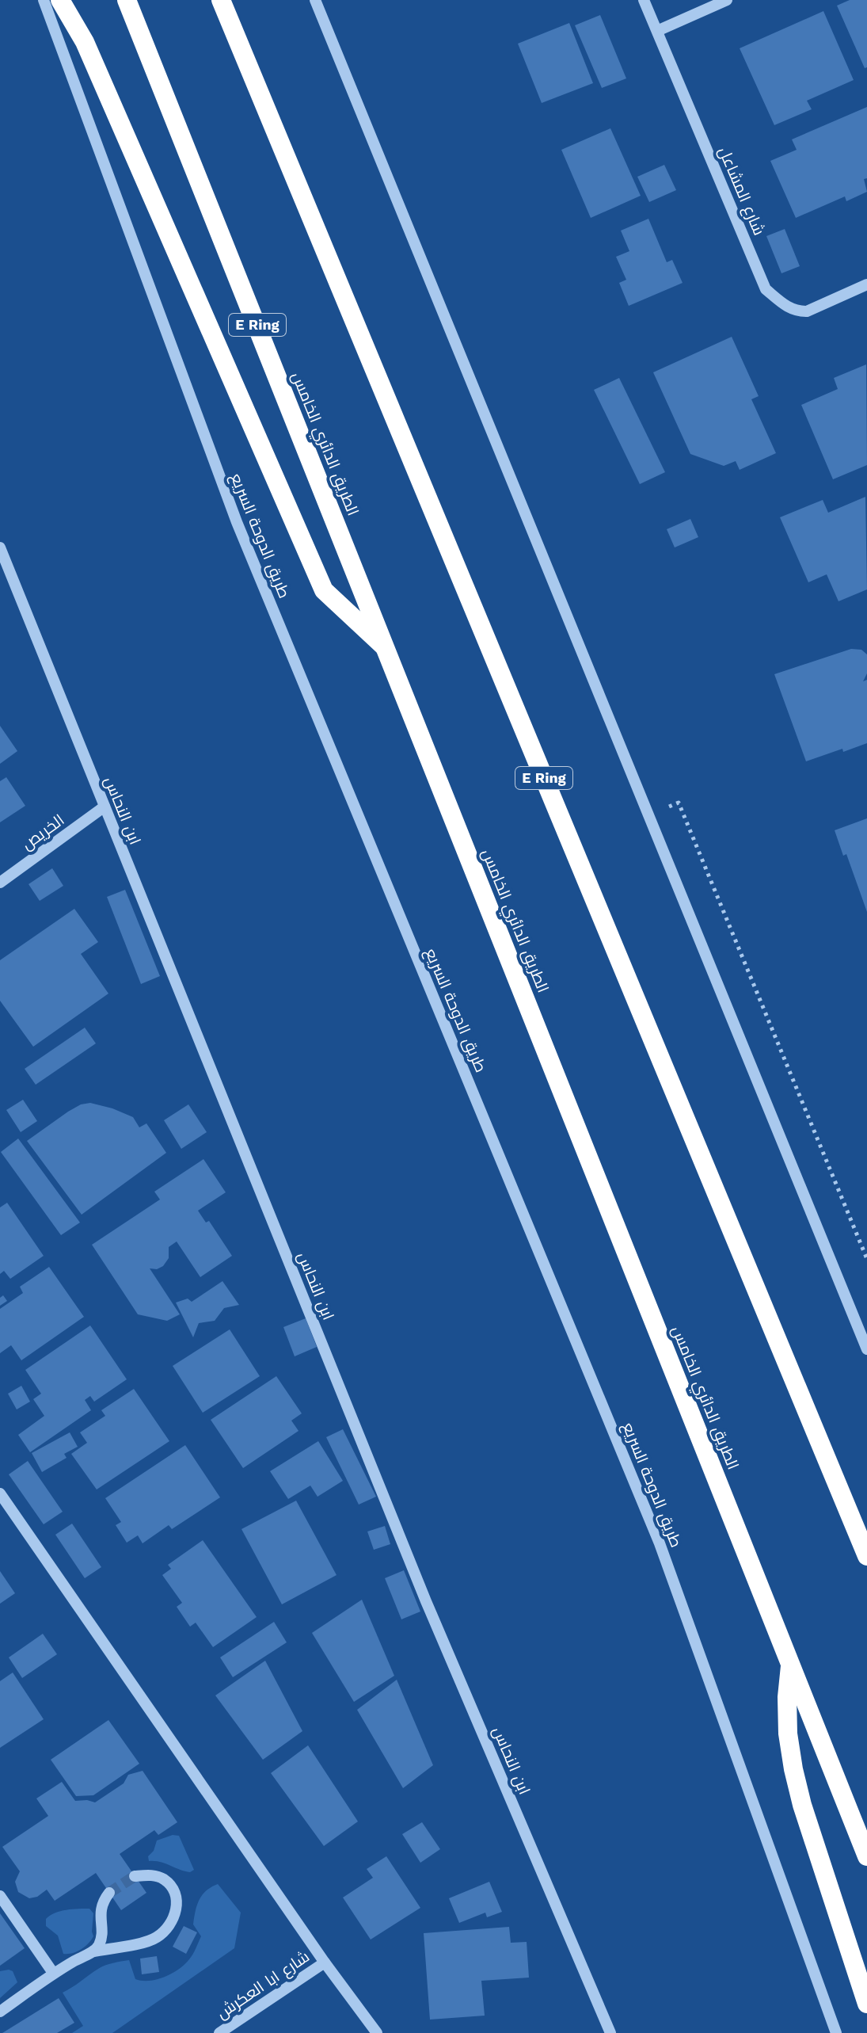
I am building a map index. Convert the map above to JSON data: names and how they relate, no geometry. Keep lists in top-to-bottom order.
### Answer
{
  "streets": {
    "highway": ["E Ring", "الطريق الدائري الخامس"],
    "street": [
      "شارع المشاعل",
      "طريق الدوحة السريع",
      "ابن النحاس",
      "الخريص",
      "شارع ابا العكرش"
    ]
  },
  "crossings": [
    ["ابن النحاس", "الخريص"]
  ]
}
